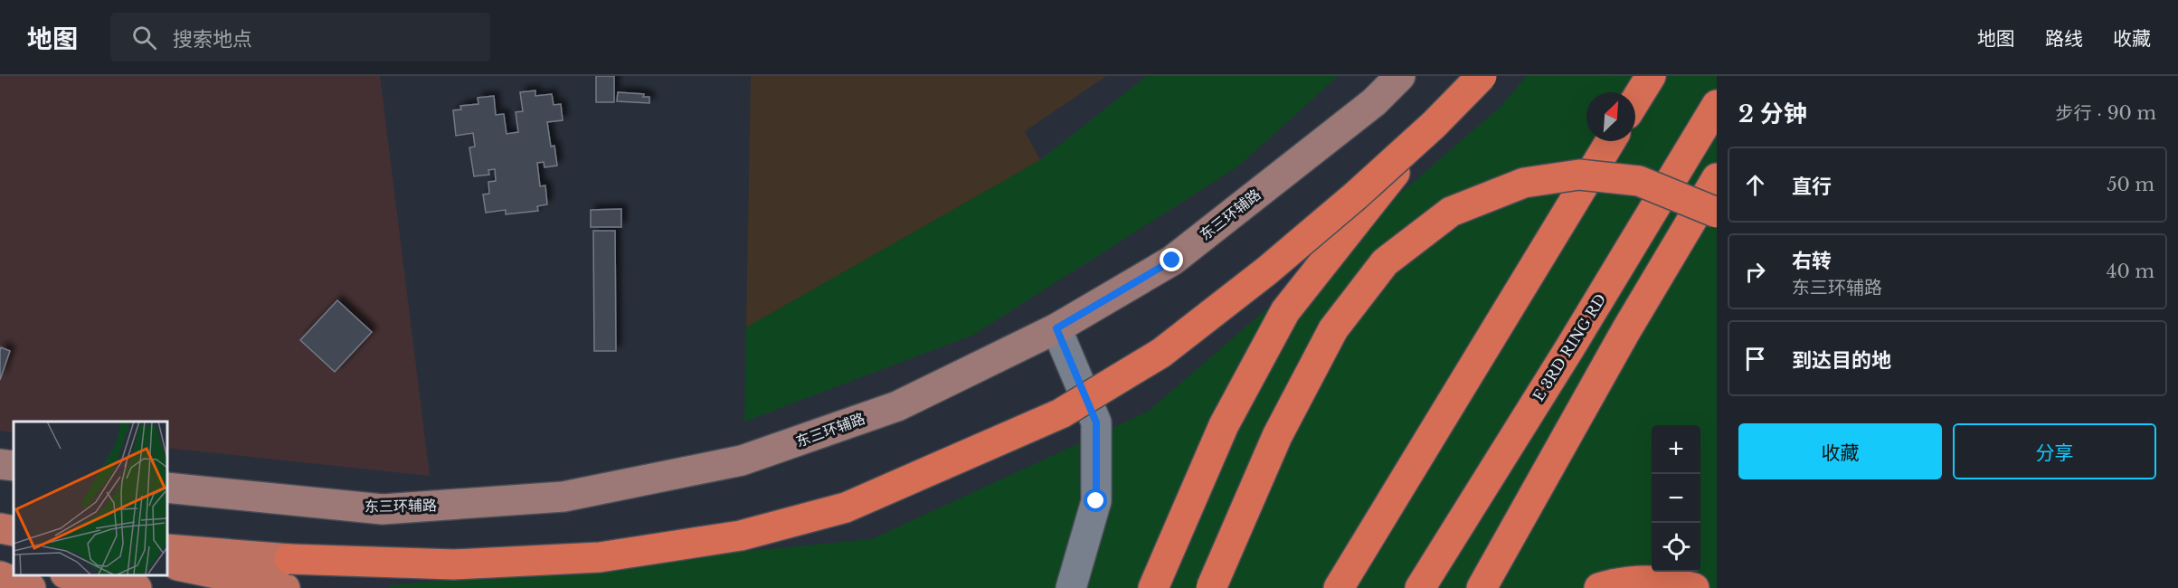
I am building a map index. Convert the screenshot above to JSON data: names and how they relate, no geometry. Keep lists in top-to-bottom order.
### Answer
{
  "streets": {
    "highway": ["E 3RD RING RD"],
    "main road": ["东三环辅路"]
  },
  "north": "top right",
  "page": {
    "header": "地图",
    "search": "搜索地点",
    "nav": ["地图", "路线", "收藏"],
    "heading": ["2 分钟", "步行 · 90 m"],
    "list": [
      ["直行", "50 m"],
      ["右转", "东三环辅路", "40 m"],
      "到达目的地"
    ],
    "buttons": ["收藏", "分享"],
    "map_buttons": ["+", "−"]
  }
}
